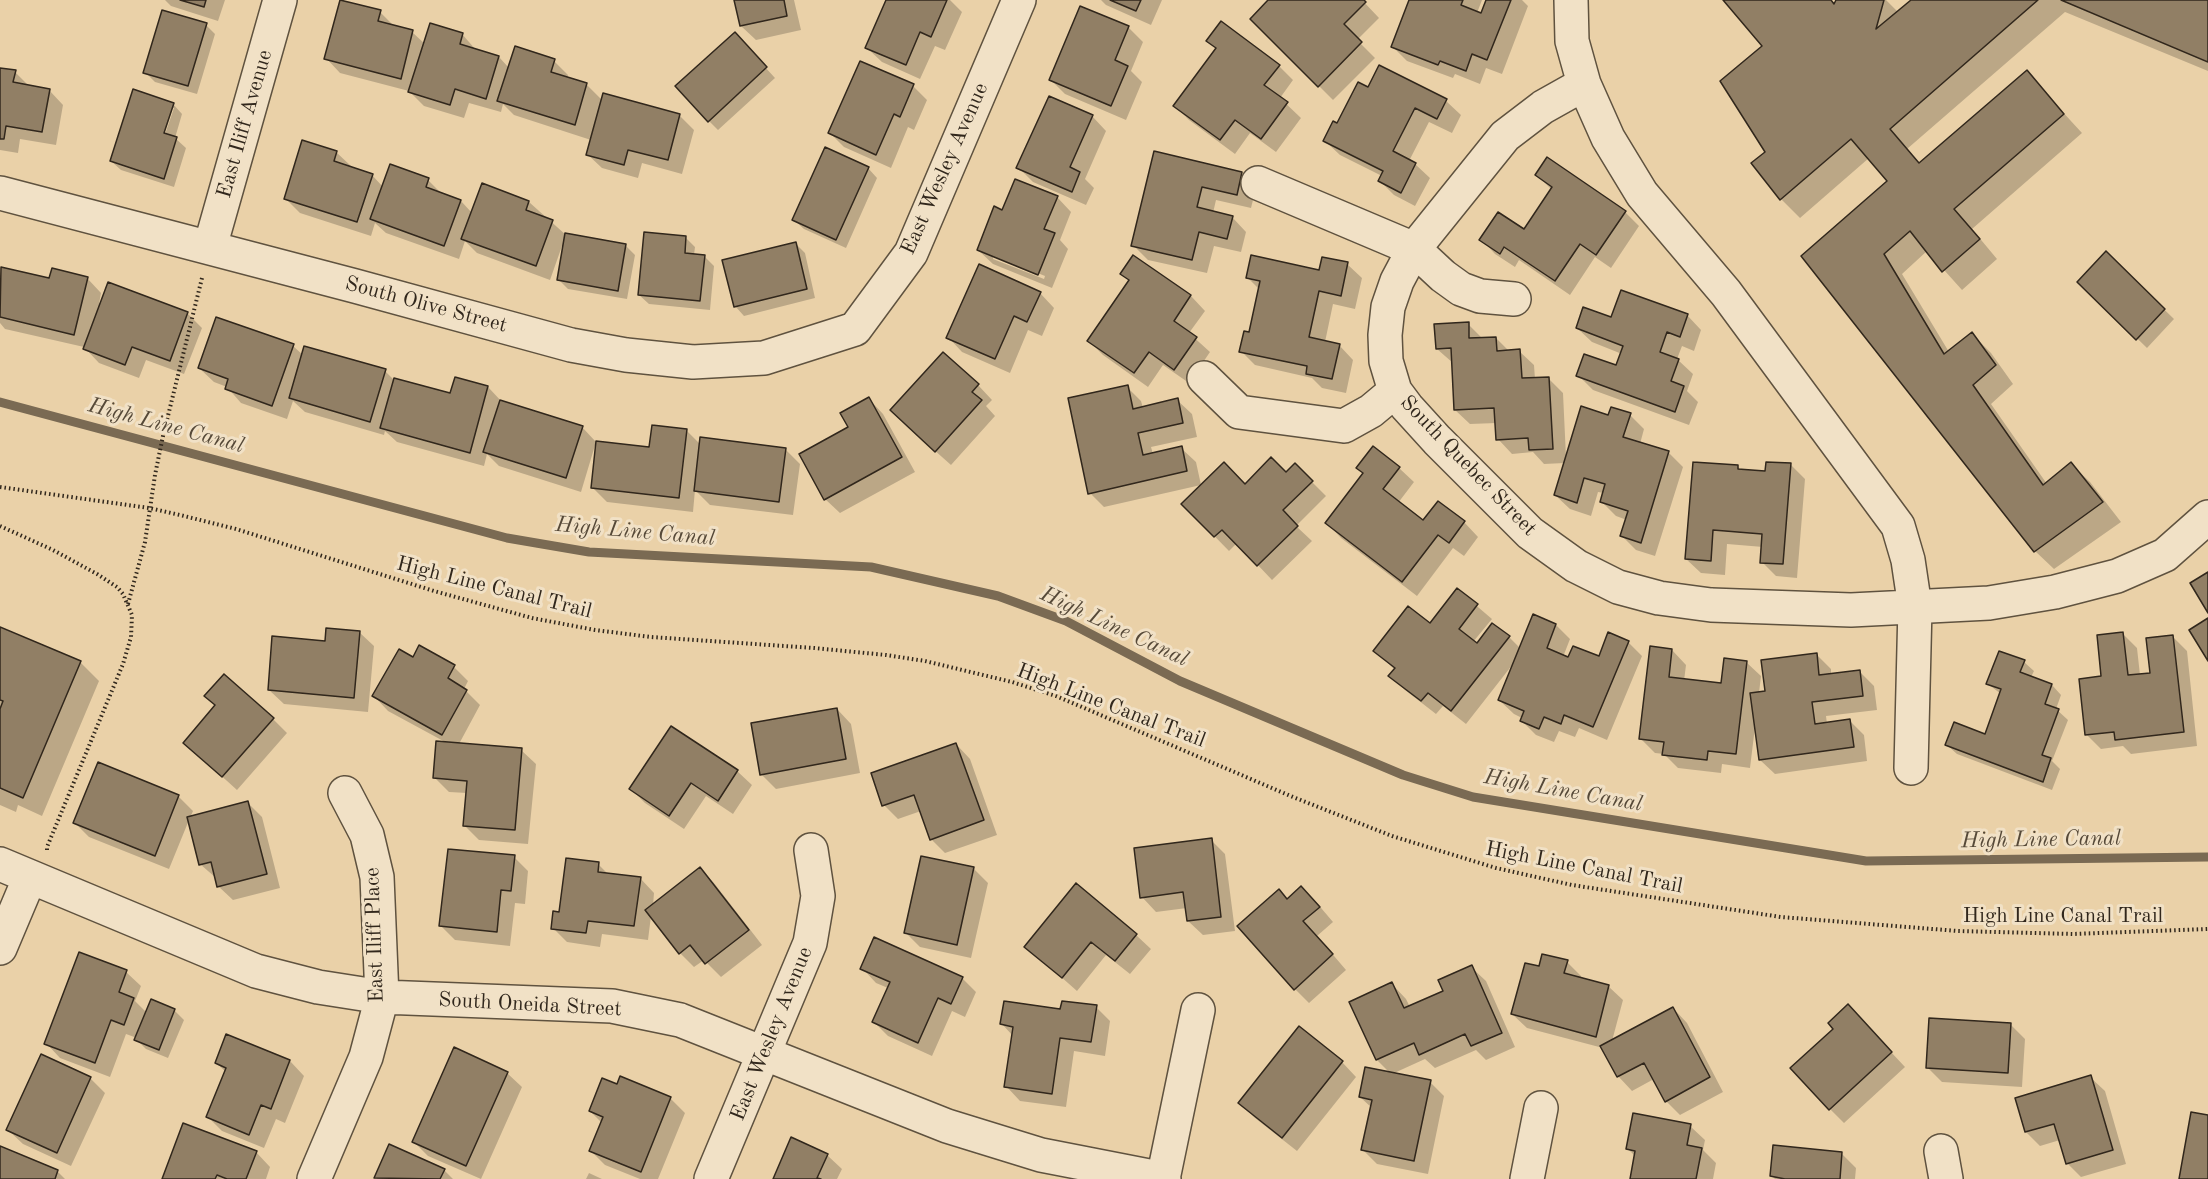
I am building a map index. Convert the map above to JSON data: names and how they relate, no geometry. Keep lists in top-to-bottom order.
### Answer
{
  "streets": {
    "street": [
      "East Iliff Avenue",
      "East Wesley Avenue",
      "South Olive Street",
      "South Quebec Street",
      "East Iliff Place",
      "South Oneida Street"
    ],
    "path": ["High Line Canal Trail"]
  },
  "crossings": [
    ["East Iliff Avenue", "South Olive Street"],
    ["East Wesley Avenue", "South Olive Street"],
    ["East Wesley Avenue", "South Oneida Street"],
    ["East Iliff Place", "South Oneida Street"]
  ],
  "water": ["High Line Canal"]
}
